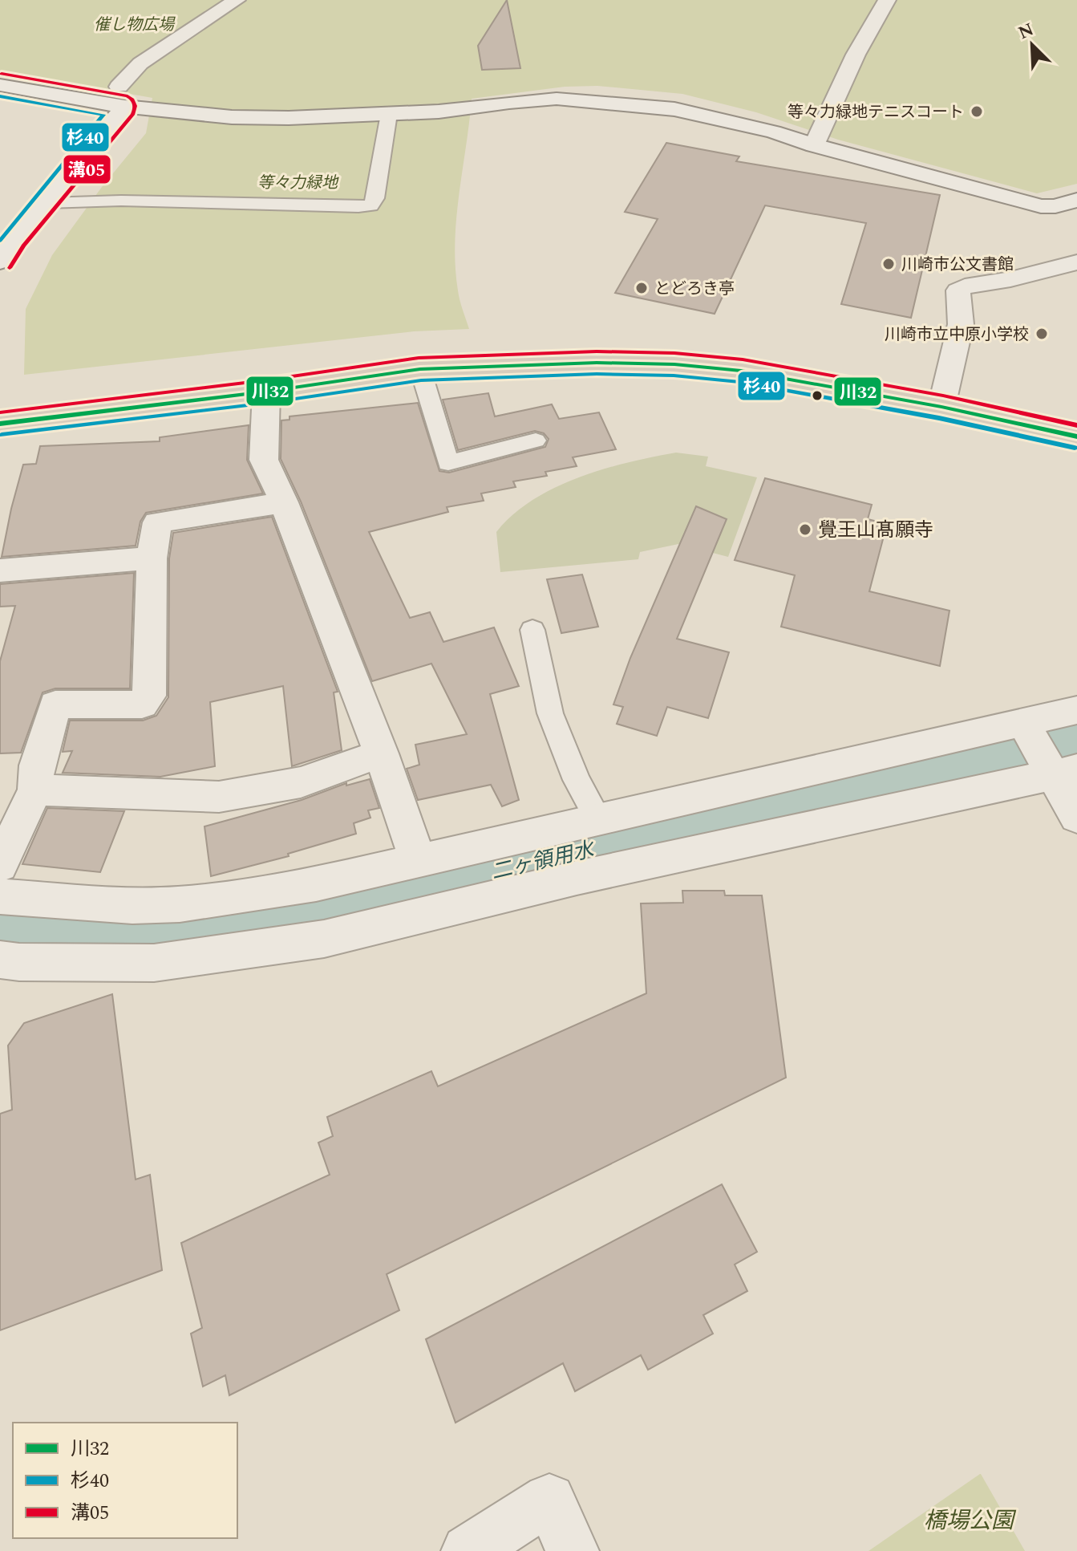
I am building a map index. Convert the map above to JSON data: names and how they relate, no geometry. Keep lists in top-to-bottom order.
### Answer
{
  "water": ["二ヶ領用水"],
  "parks": ["催し物広場", "等々力緑地", "橋場公園"],
  "places": [
    "等々力緑地テニスコート",
    "川崎市公文書館",
    "とどろき亭",
    "川崎市立中原小学校",
    "覺王山髙願寺"
  ],
  "lines": ["transit line 溝05", "transit line 杉40", "transit line 川32"],
  "legend": ["川32", "杉40", "溝05"],
  "north": "top left"
}
